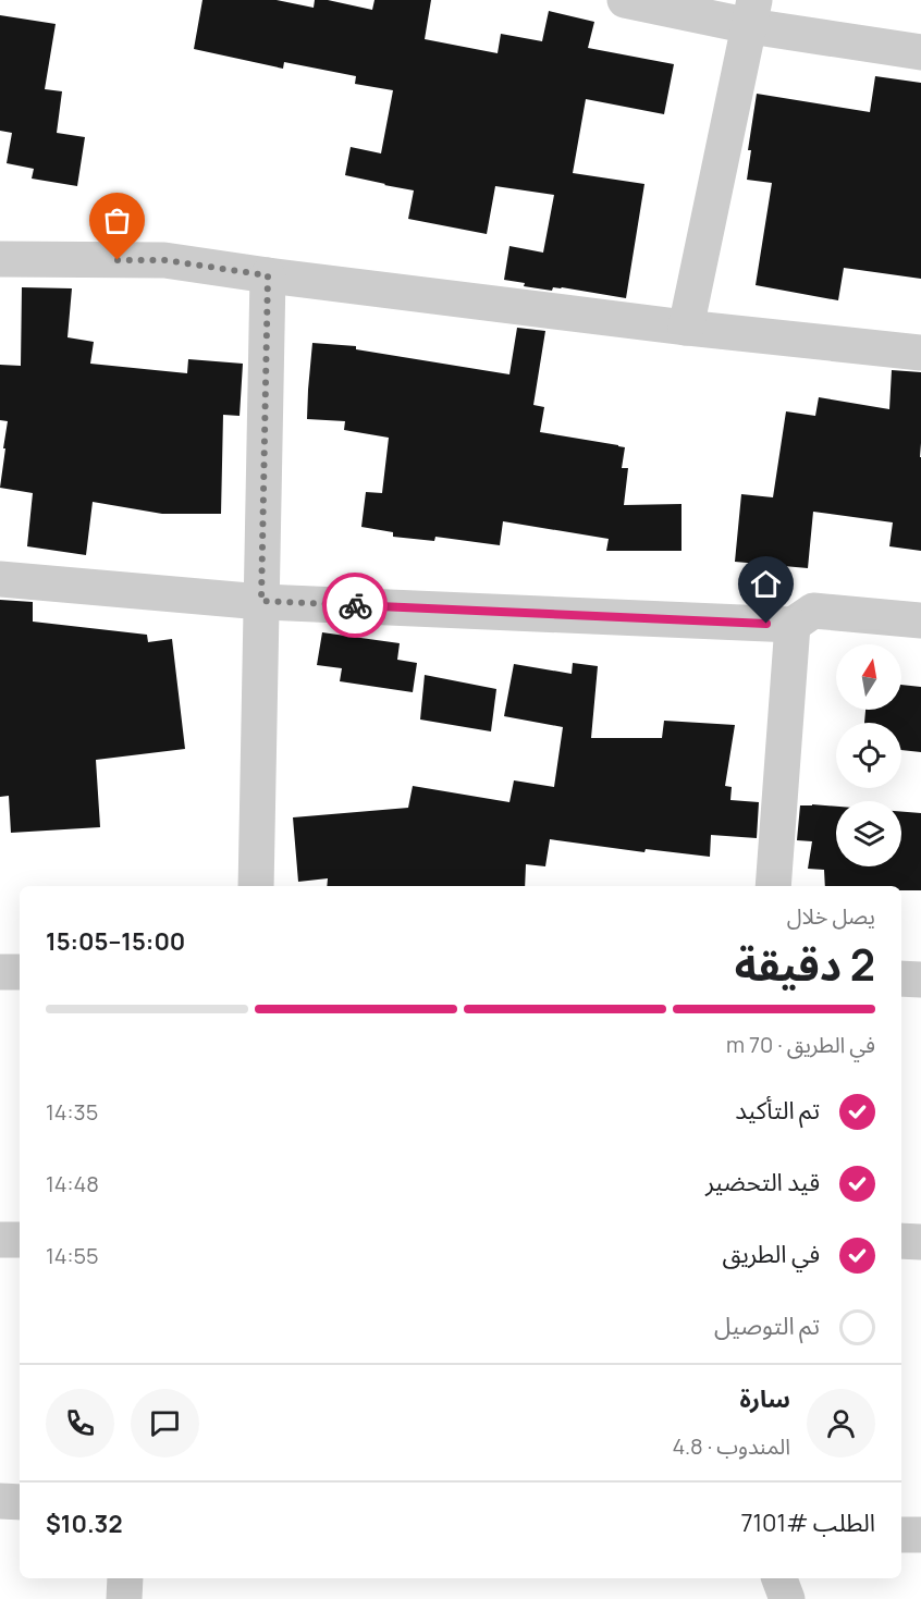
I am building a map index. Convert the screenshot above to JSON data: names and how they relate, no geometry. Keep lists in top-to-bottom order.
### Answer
{
  "north": "top",
  "page": {
    "heading": ["2 دقيقة", "يصل خلال", "15:00–15:05"],
    "panel": [
      "سارة",
      "المندوب · 4.8",
      "الطلب #7101",
      "$10.32"
    ],
    "bar": "في الطريق · 70 m",
    "list": [
      ["تم التأكيد", "14:35"],
      ["قيد التحضير", "14:48"],
      ["في الطريق", "14:55"],
      "تم التوصيل"
    ]
  }
}
